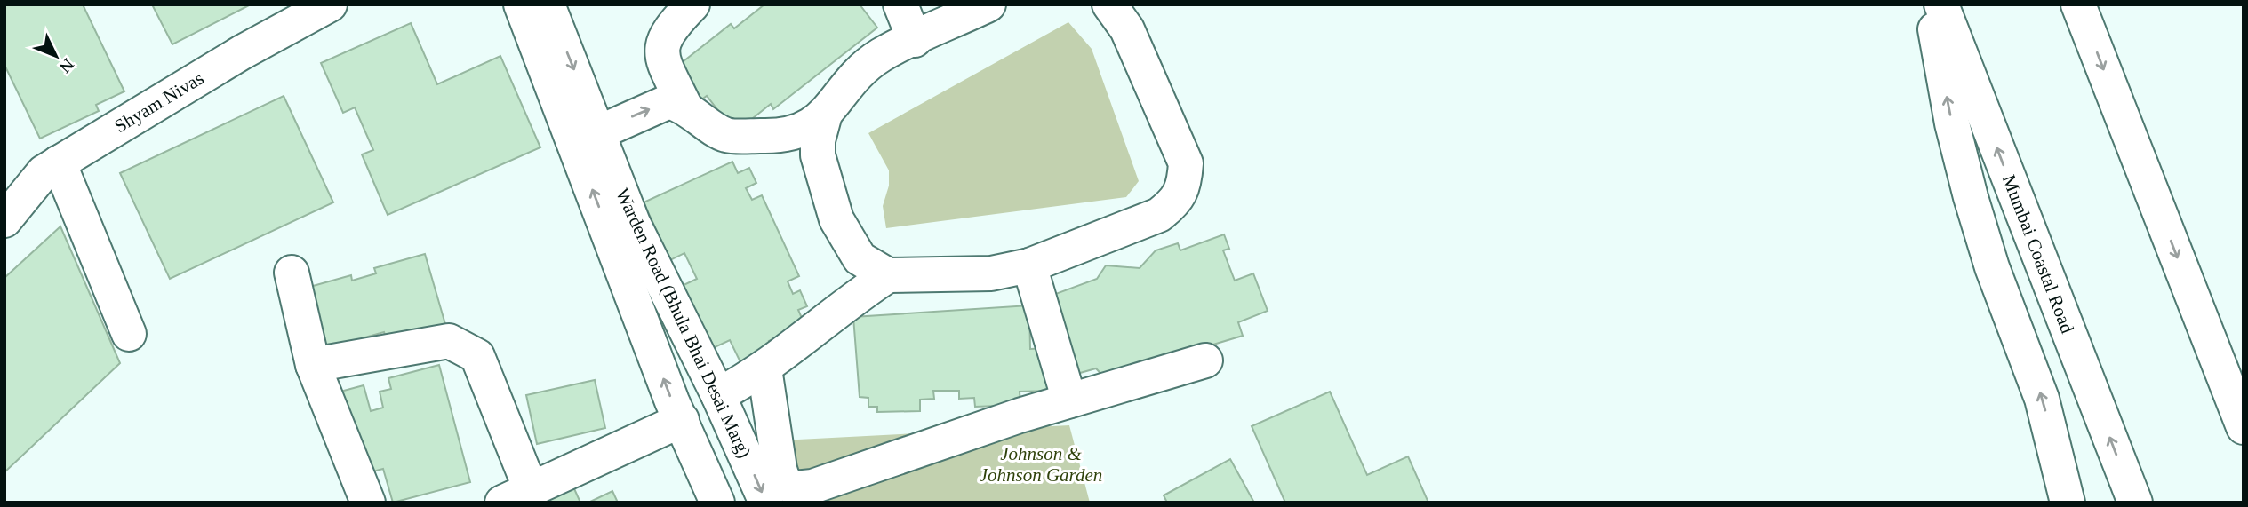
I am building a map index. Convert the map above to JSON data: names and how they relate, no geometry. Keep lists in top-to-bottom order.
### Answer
{
  "streets": {
    "main road": ["Shyam Nivas", "Mumbai Coastal Road", "Warden Road (Bhula Bhai Desai Marg)"]
  },
  "parks": ["Johnson & Johnson Garden"],
  "north": "bottom right"
}
